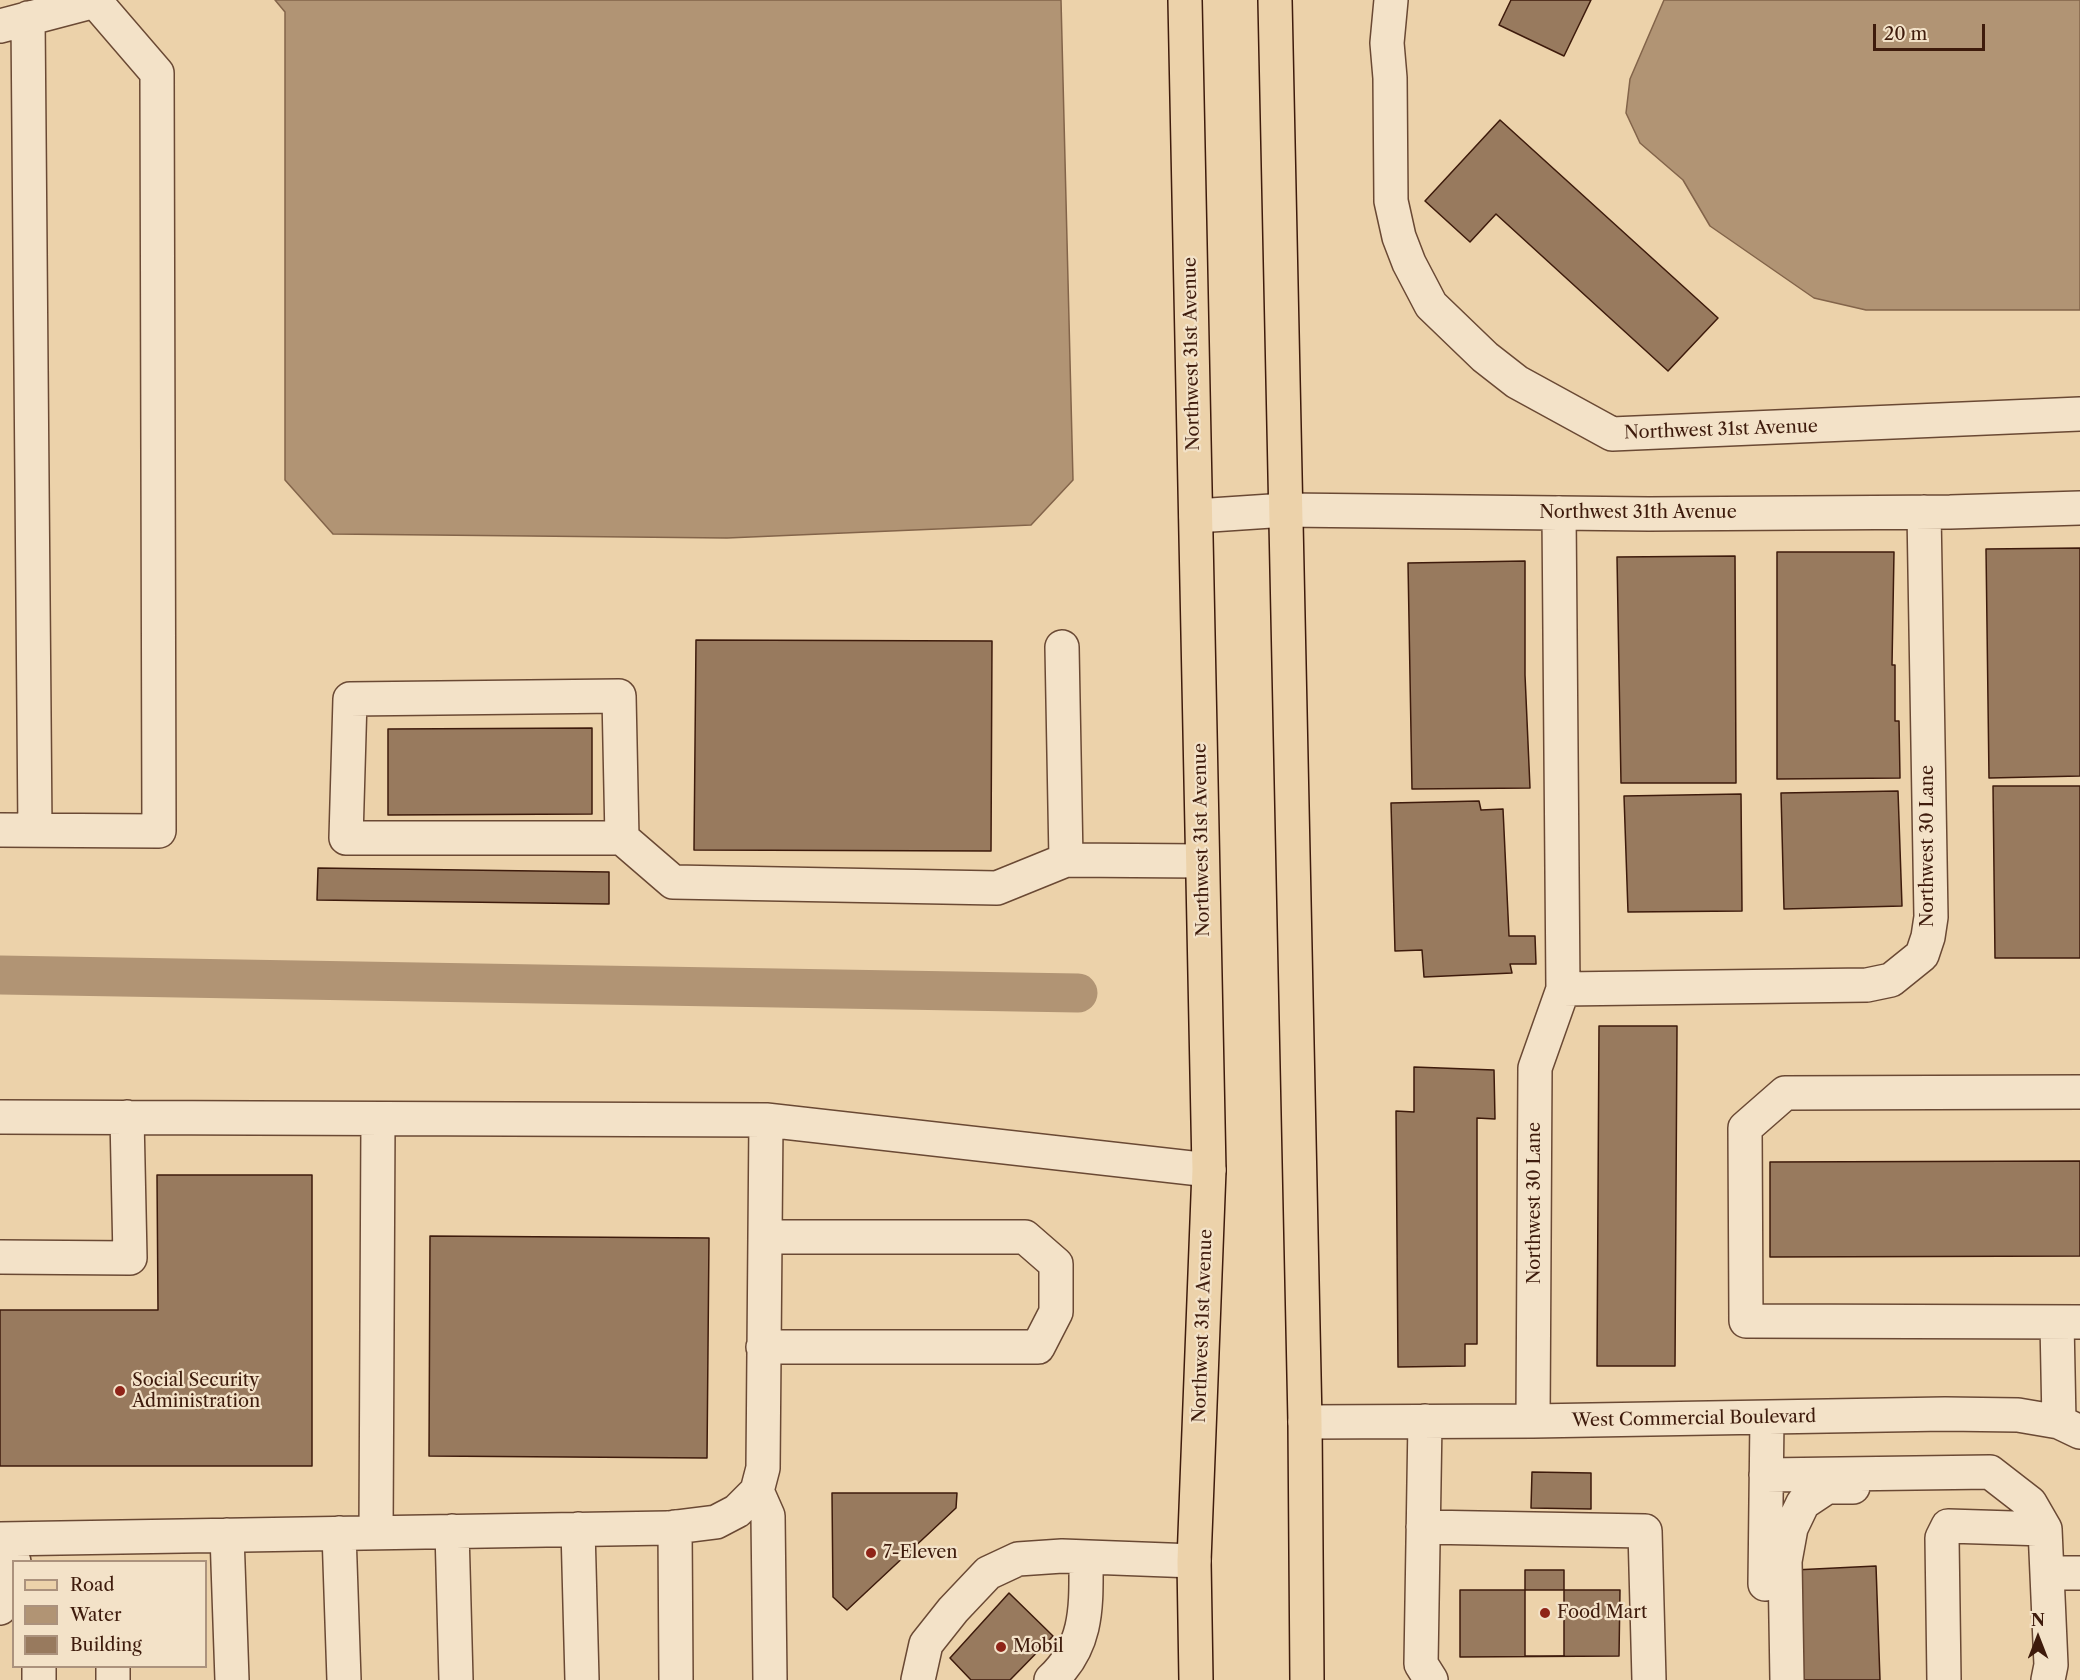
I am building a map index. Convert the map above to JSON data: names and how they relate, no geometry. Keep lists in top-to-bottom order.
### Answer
{
  "streets": {
    "main road": ["Northwest 31st Avenue"],
    "street": ["Northwest 31th Avenue", "Northwest 30 Lane", "West Commercial Boulevard"]
  },
  "crossings": [
    ["Northwest 31st Avenue", "Northwest 31th Avenue"],
    ["Northwest 31th Avenue", "Northwest 30 Lane"],
    ["Northwest 30 Lane", "West Commercial Boulevard"]
  ],
  "places": [
    "Social Security Administration",
    "7-Eleven",
    "Food Mart",
    "Mobil"
  ],
  "legend": ["Road", "Water", "Building"],
  "scale_bar": "20 m",
  "north": "top"
}
